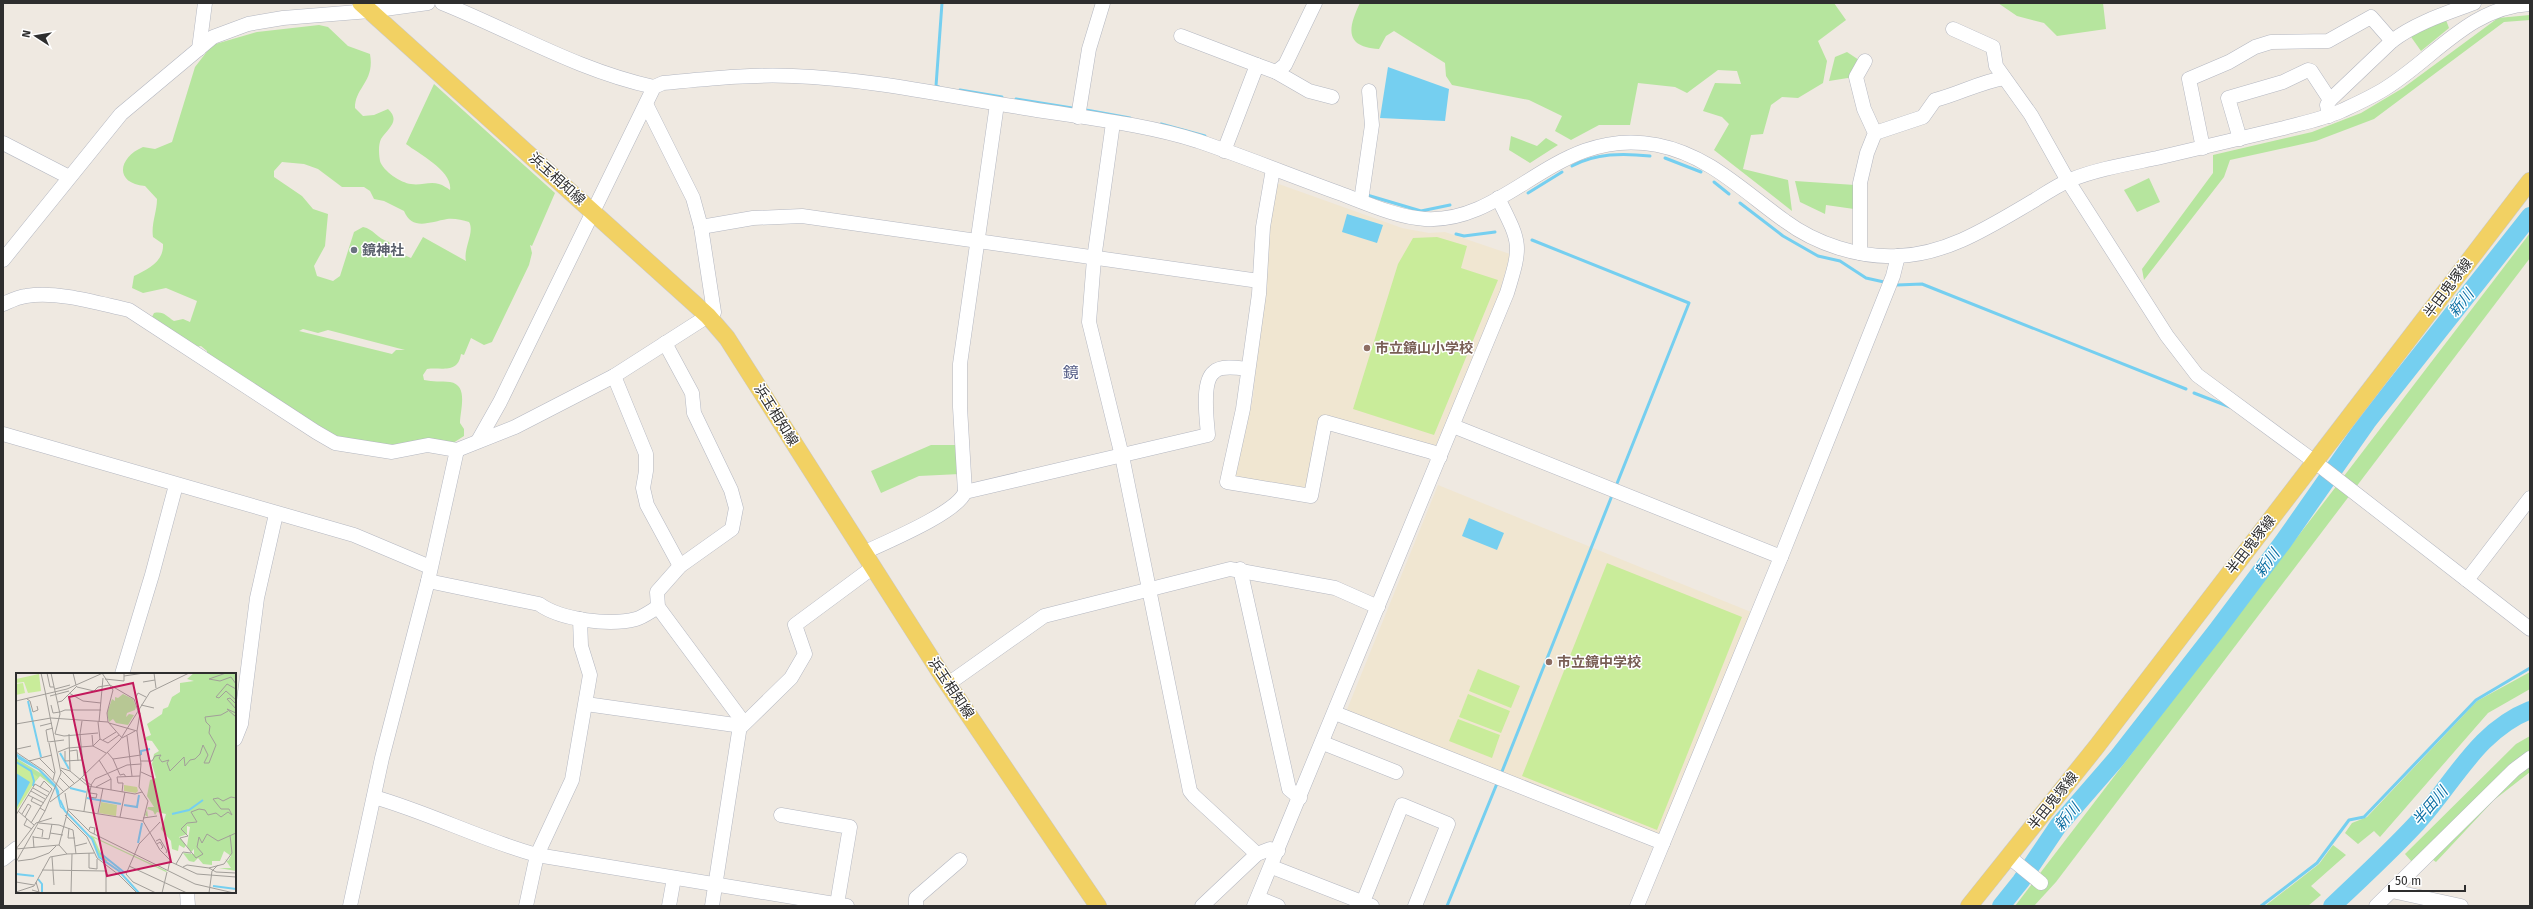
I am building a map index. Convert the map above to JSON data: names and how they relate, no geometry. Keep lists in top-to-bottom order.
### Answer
{
  "streets": {
    "main road": ["浜玉相知線", "半田鬼塚線"]
  },
  "districts": ["鏡"],
  "water": ["新川", "半田川"],
  "places": ["鏡神社", "市立鏡山小学校", "市立鏡中学校"],
  "scale_bar": "50 m",
  "north": "left"
}
